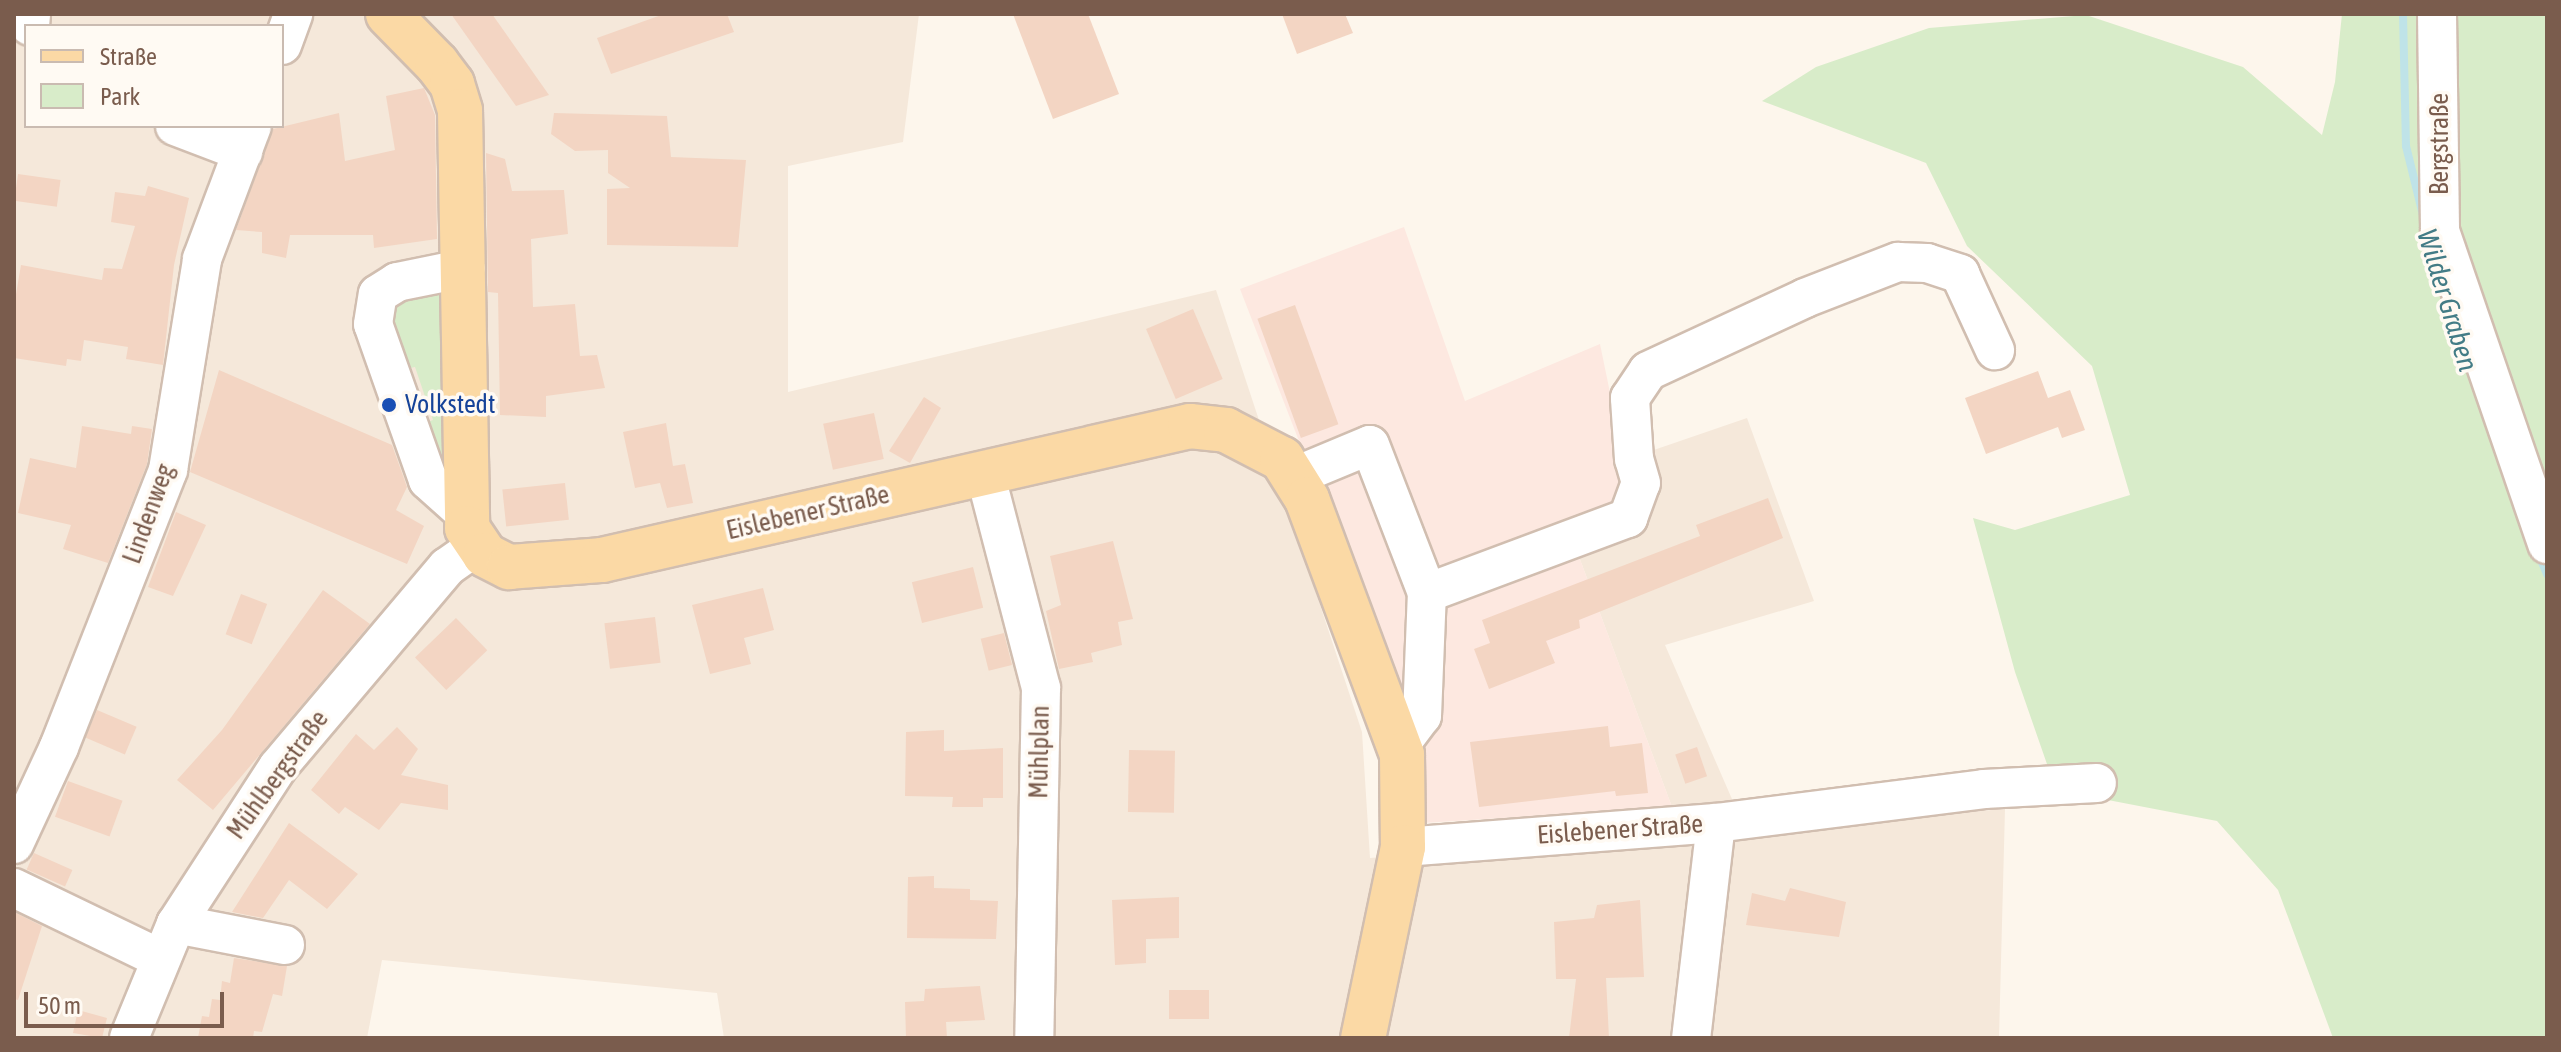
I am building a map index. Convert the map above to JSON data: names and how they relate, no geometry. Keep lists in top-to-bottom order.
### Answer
{
  "streets": {
    "main road": ["Eislebener Straße"],
    "street": [
      "Bergstraße",
      "Lindenweg",
      "Mühlplan",
      "Mühlbergstraße"
    ]
  },
  "crossings": [
    ["Eislebener Straße", "Mühlplan"],
    ["Eislebener Straße", "Mühlbergstraße"]
  ],
  "water": ["Wilder Graben"],
  "places": ["Volkstedt"],
  "legend": ["Straße", "Park"],
  "scale_bar": "50 m"
}
